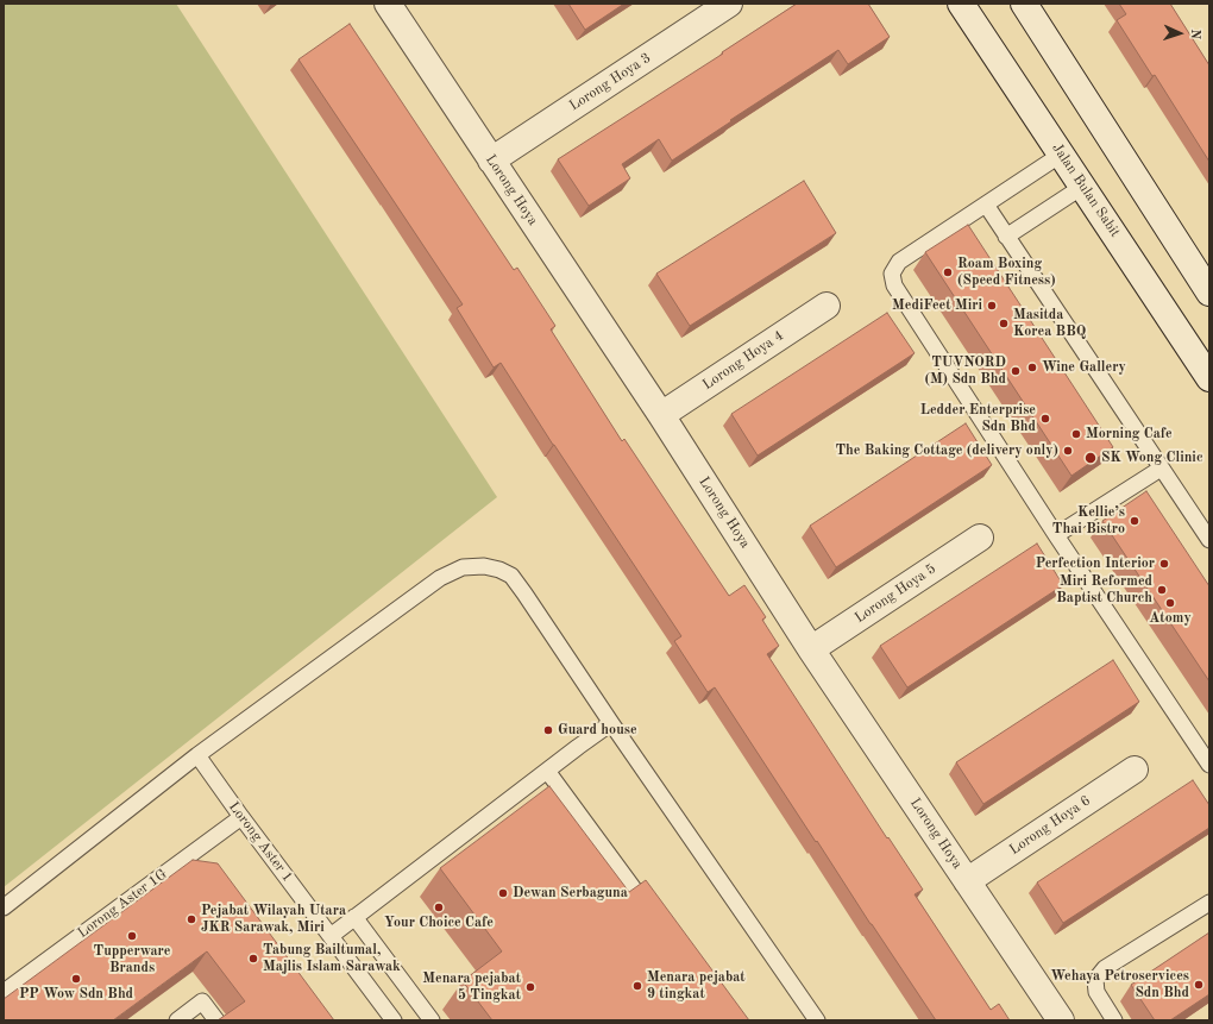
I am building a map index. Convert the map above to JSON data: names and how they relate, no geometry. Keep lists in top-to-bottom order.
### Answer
{
  "streets": {
    "street": [
      "Lorong Hoya 3",
      "Lorong Hoya",
      "Jalan Bulan Sabit",
      "Lorong Hoya 4",
      "Lorong Hoya 5",
      "Lorong Hoya 6"
    ],
    "lane": ["Lorong Aster 1", "Lorong Aster 1G"]
  },
  "crossings": [
    ["Lorong Hoya 3", "Lorong Hoya"],
    ["Lorong Hoya", "Lorong Hoya 4"],
    ["Lorong Hoya", "Lorong Hoya 5"],
    ["Lorong Hoya", "Lorong Hoya 6"],
    ["Lorong Aster 1", "Lorong Aster 1G"]
  ],
  "places": [
    "Roam Boxing (Speed Fitness)",
    "MediFeet Miri",
    "Masitda Korea BBQ",
    "Wine Gallery",
    "TUVNORD (M) Sdn Bhd",
    "Ledder Enterprise Sdn Bhd",
    "Morning Cafe",
    "The Baking Cottage (delivery only)",
    "SK Wong Clinic",
    "Kellie’s Thai Bistro",
    "Perfection Interior",
    "Miri Reformed Baptist Church",
    "Atomy",
    "Guard house",
    "Dewan Serbaguna",
    "Your Choice Cafe",
    "Pejabat Wilayah Utara JKR Sarawak, Miri",
    "Tupperware Brands",
    "Tabung Bailtumal, Majlis Islam Sarawak",
    "PP Wow Sdn Bhd",
    "Wehaya Petroservices Sdn Bhd",
    "Menara pejabat 9 tingkat",
    "Menara pejabat 5 Tingkat"
  ],
  "north": "right"
}
